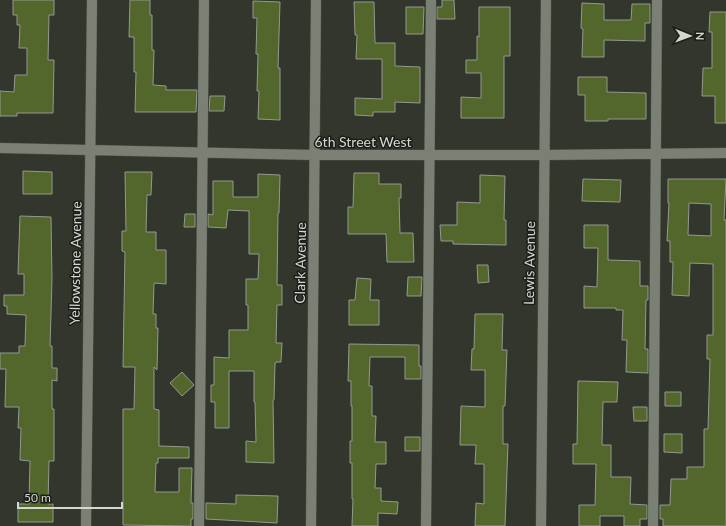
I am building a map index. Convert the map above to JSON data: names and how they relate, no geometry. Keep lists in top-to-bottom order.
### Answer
{
  "streets": {
    "street": [
      "6th Street West",
      "Yellowstone Avenue",
      "Clark Avenue",
      "Lewis Avenue"
    ]
  },
  "crossings": [
    ["6th Street West", "Yellowstone Avenue"],
    ["6th Street West", "Clark Avenue"],
    ["6th Street West", "Lewis Avenue"]
  ],
  "scale_bar": "50 m",
  "north": "right"
}
